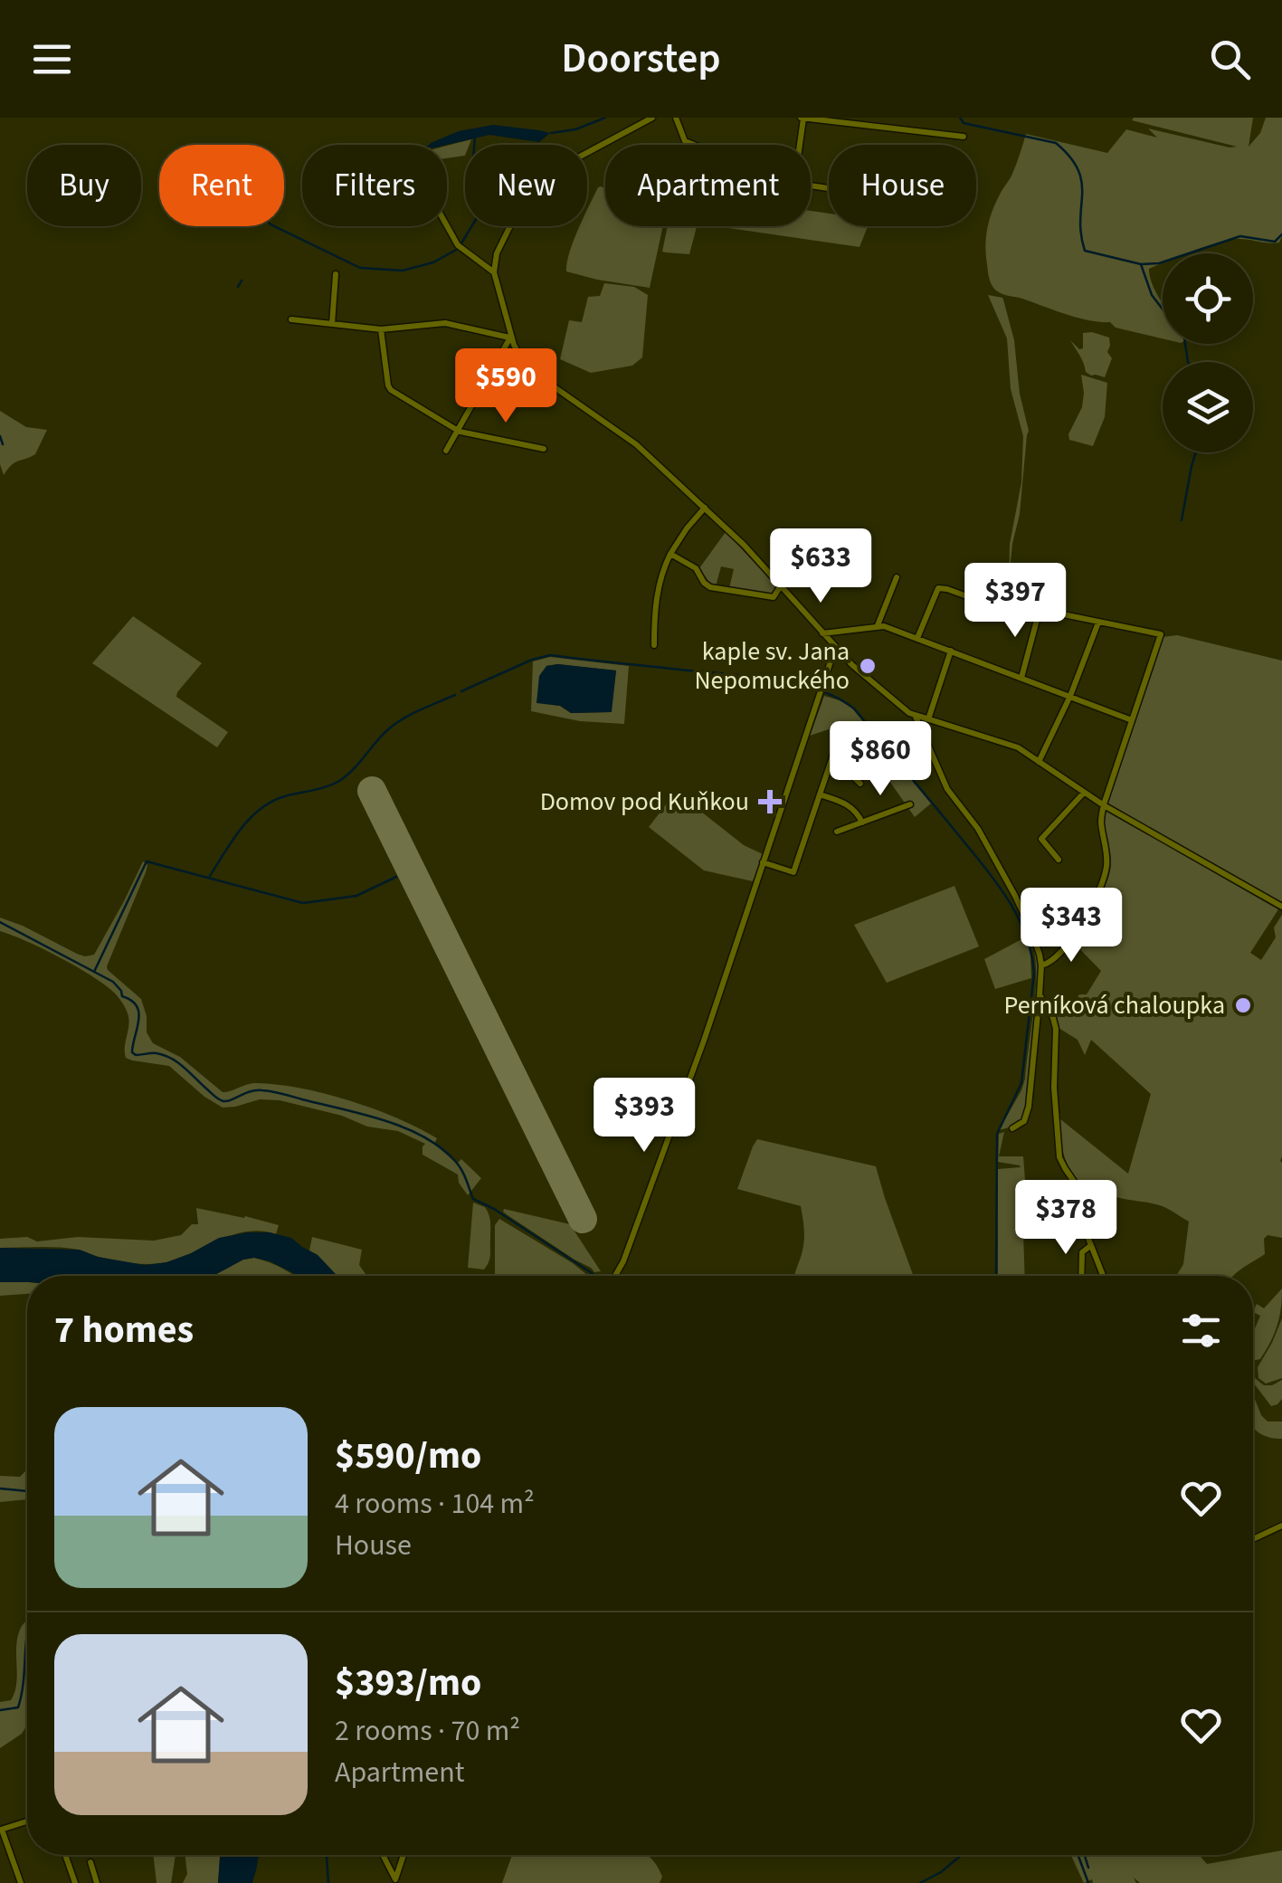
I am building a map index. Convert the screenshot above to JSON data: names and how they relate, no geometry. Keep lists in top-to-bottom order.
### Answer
{
  "places": {
    "other": ["kaple sv. Jana Nepomuckého", "Perníková chaloupka"],
    "health": ["Domov pod Kuňkou"]
  },
  "page": {
    "header": "Doorstep",
    "chip": [
      "Buy",
      "Rent",
      "Filters",
      "New",
      "Apartment",
      "House"
    ],
    "price": [
      "$590",
      "$633",
      "$397",
      "$860",
      "$343",
      "$393",
      "$378"
    ],
    "heading": "7 homes",
    "list": [
      {
        "name": "$590/mo",
        "note": "4 rooms · 104 m² · House"
      },
      {
        "name": "$393/mo",
        "note": "2 rooms · 70 m² · Apartment"
      }
    ]
  }
}
